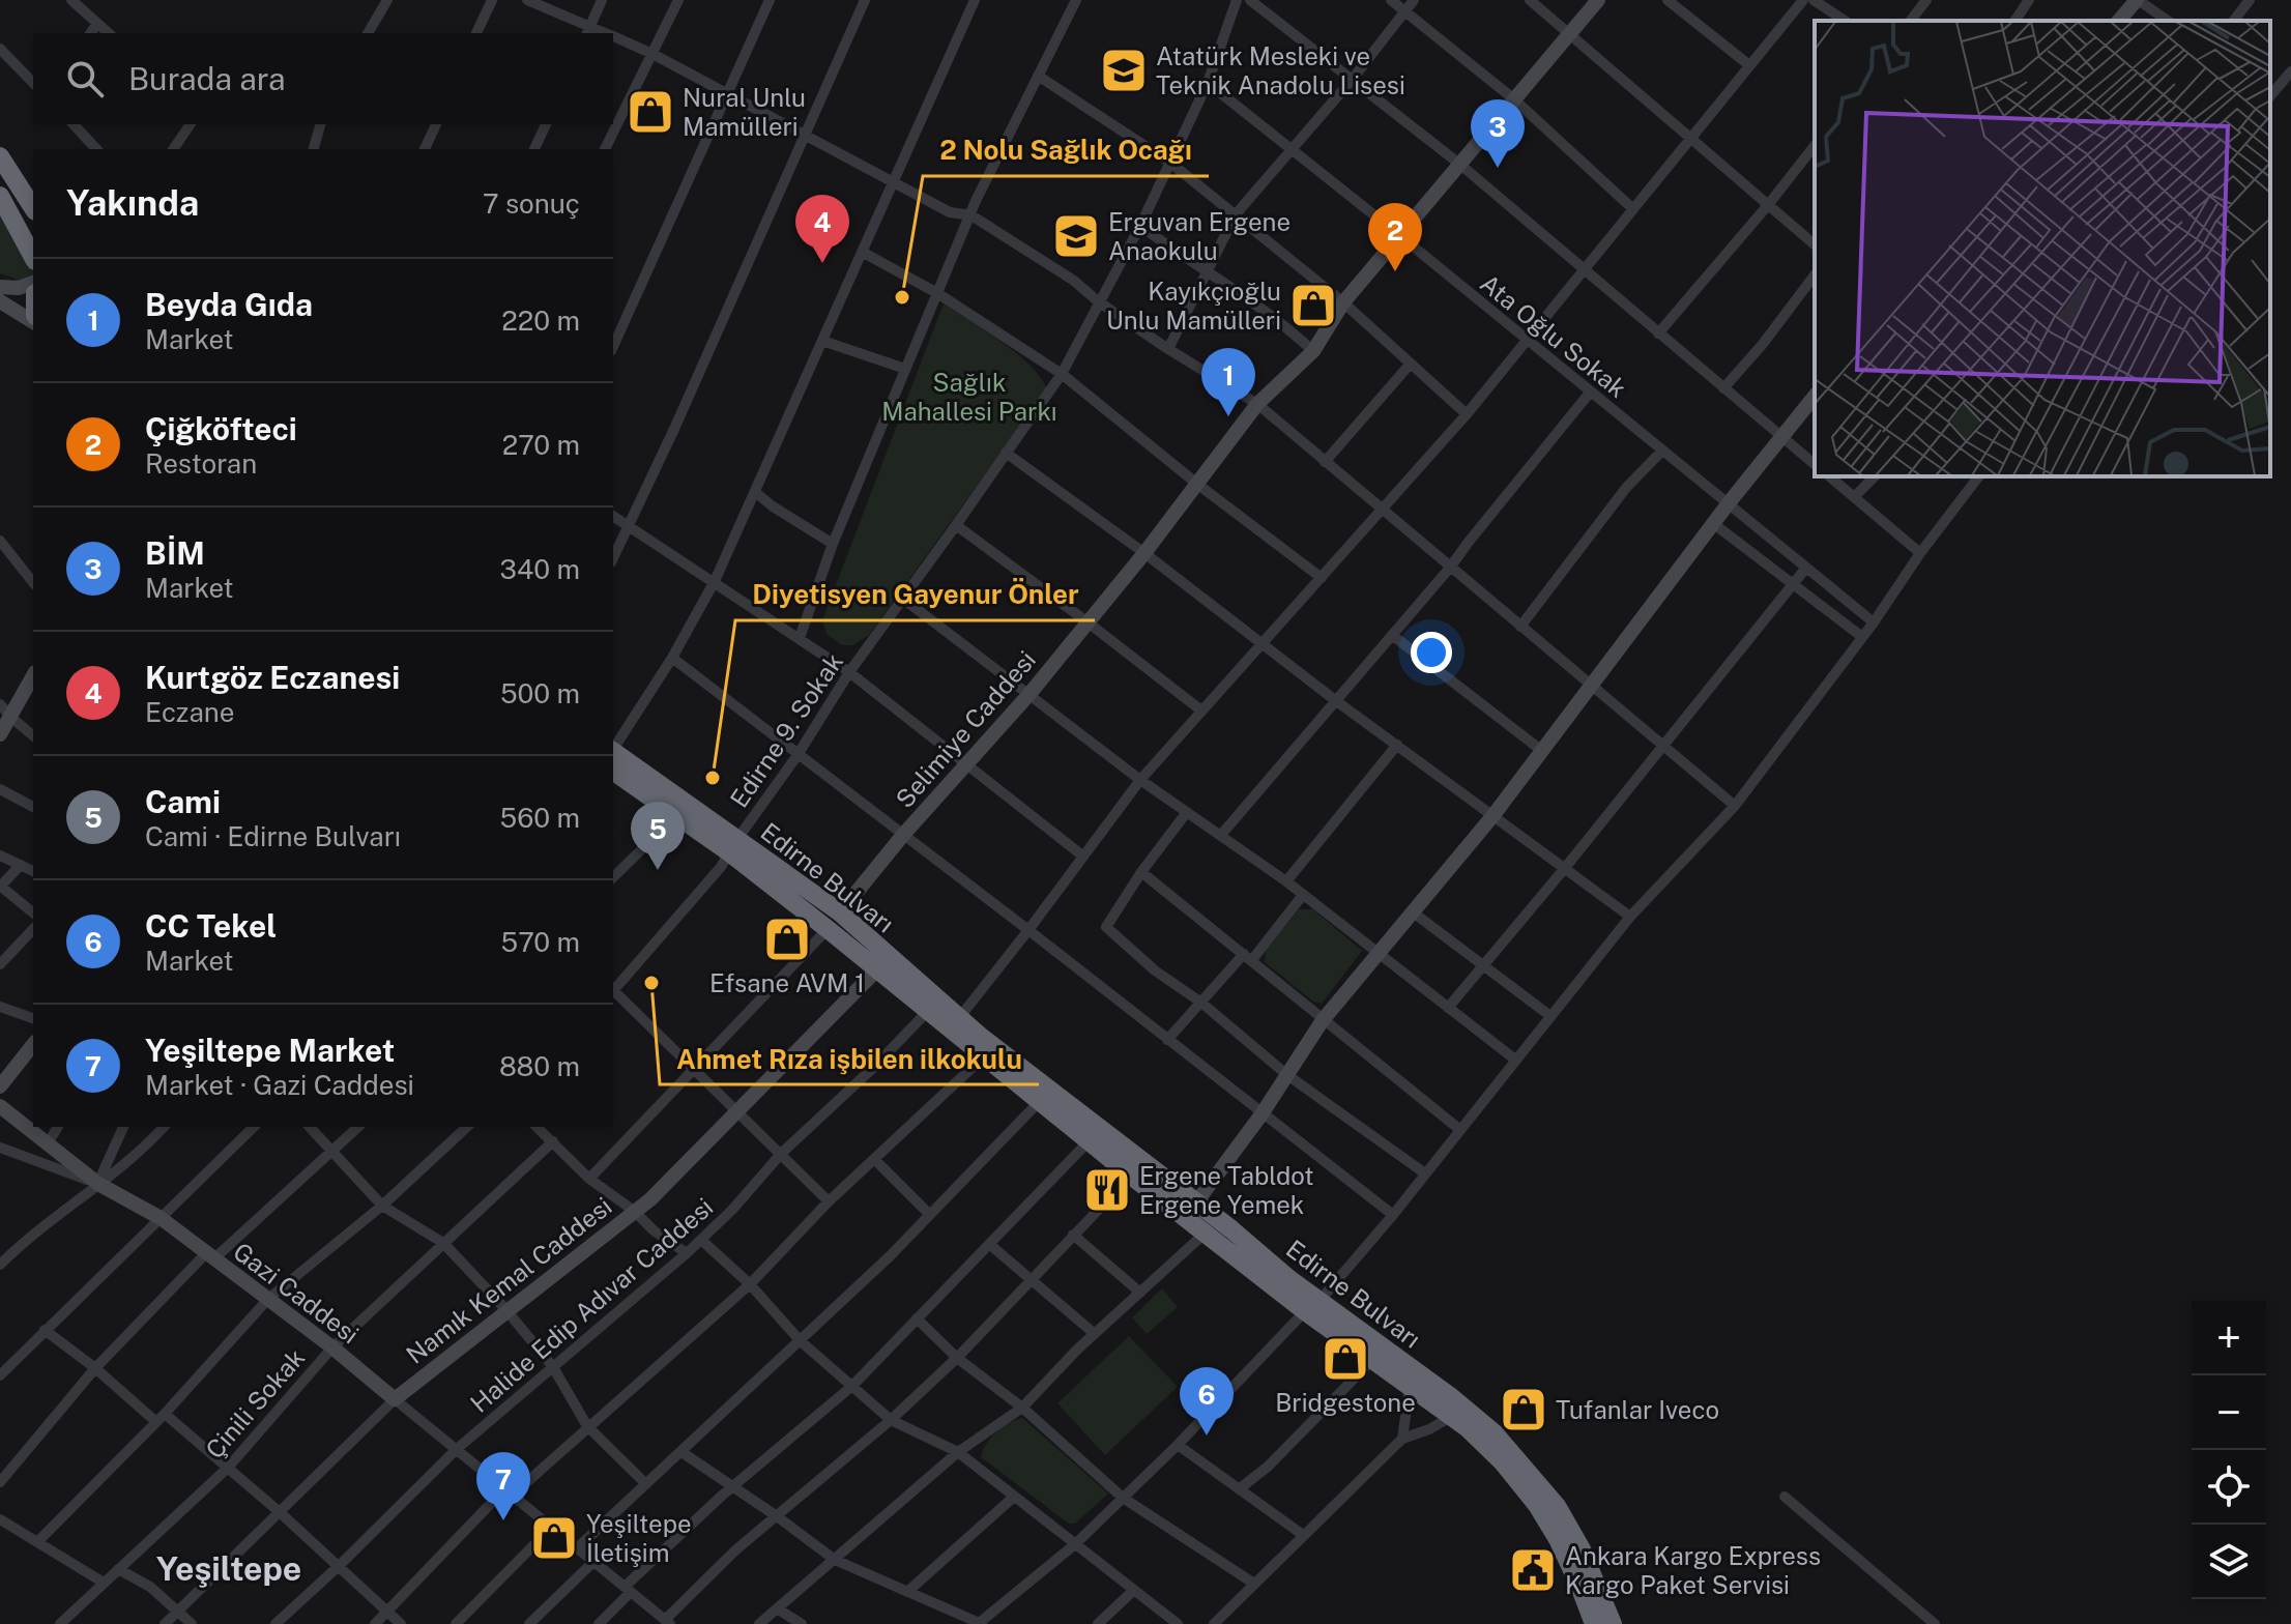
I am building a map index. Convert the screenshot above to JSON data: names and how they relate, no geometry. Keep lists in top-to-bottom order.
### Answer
{
  "streets": {
    "highway": ["Edirne Bulvarı"],
    "street": [
      "Ata Oğlu Sokak",
      "Selimiye Caddesi",
      "Edirne 9. Sokak",
      "Namık Kemal Caddesi",
      "Gazi Caddesi",
      "Halide Edip Adıvar Caddesi",
      "Çinili Sokak"
    ]
  },
  "crossings": [
    ["Ata Oğlu Sokak", "Selimiye Caddesi"],
    ["Ata Oğlu Sokak", "Edirne 9. Sokak"],
    ["Selimiye Caddesi", "Edirne Bulvarı"],
    ["Edirne 9. Sokak", "Edirne Bulvarı"],
    ["Edirne Bulvarı", "Namık Kemal Caddesi"],
    ["Edirne Bulvarı", "Halide Edip Adıvar Caddesi"],
    ["Namık Kemal Caddesi", "Gazi Caddesi"],
    ["Gazi Caddesi", "Halide Edip Adıvar Caddesi"],
    ["Gazi Caddesi", "Çinili Sokak"]
  ],
  "districts": ["Yeşiltepe"],
  "parks": ["Sağlık Mahallesi Parkı"],
  "places": {
    "school or university": ["Atatürk Mesleki ve Teknik Anadolu Lisesi", "Erguvan Ergene Anaokulu"],
    "shop": [
      "Nural Unlu Mamülleri",
      "Kayıkçıoğlu Unlu Mamülleri",
      "Efsane AVM 1",
      "Bridgestone",
      "Tufanlar Iveco",
      "Yeşiltepe İletişim"
    ],
    "other": ["2 Nolu Sağlık Ocağı", "Diyetisyen Gayenur Önler", "Ahmet Rıza işbilen ilkokulu"],
    "restaurant": ["Ergene Tabldot Ergene Yemek"],
    "public building": ["Ankara Kargo Express Kargo Paket Servisi"]
  },
  "page": {
    "search": "Burada ara",
    "pins": [
      "3",
      "4",
      "2",
      "1",
      "5",
      "6",
      "7"
    ],
    "heading": ["Yakında", "7 sonuç"],
    "list": [
      {
        "mark": "1",
        "name": "Beyda Gıda",
        "note": "Market",
        "value": "220 m"
      },
      {
        "mark": "2",
        "name": "Çiğköfteci",
        "note": "Restoran",
        "value": "270 m"
      },
      {
        "mark": "3",
        "name": "BİM",
        "note": "Market",
        "value": "340 m"
      },
      {
        "mark": "4",
        "name": "Kurtgöz Eczanesi",
        "note": "Eczane",
        "value": "500 m"
      },
      {
        "mark": "5",
        "name": "Cami",
        "note": "Cami · Edirne Bulvarı",
        "value": "560 m"
      },
      {
        "mark": "6",
        "name": "CC Tekel",
        "note": "Market",
        "value": "570 m"
      },
      {
        "mark": "7",
        "name": "Yeşiltepe Market",
        "note": "Market · Gazi Caddesi",
        "value": "880 m"
      }
    ],
    "map_buttons": ["+", "−"]
  }
}
